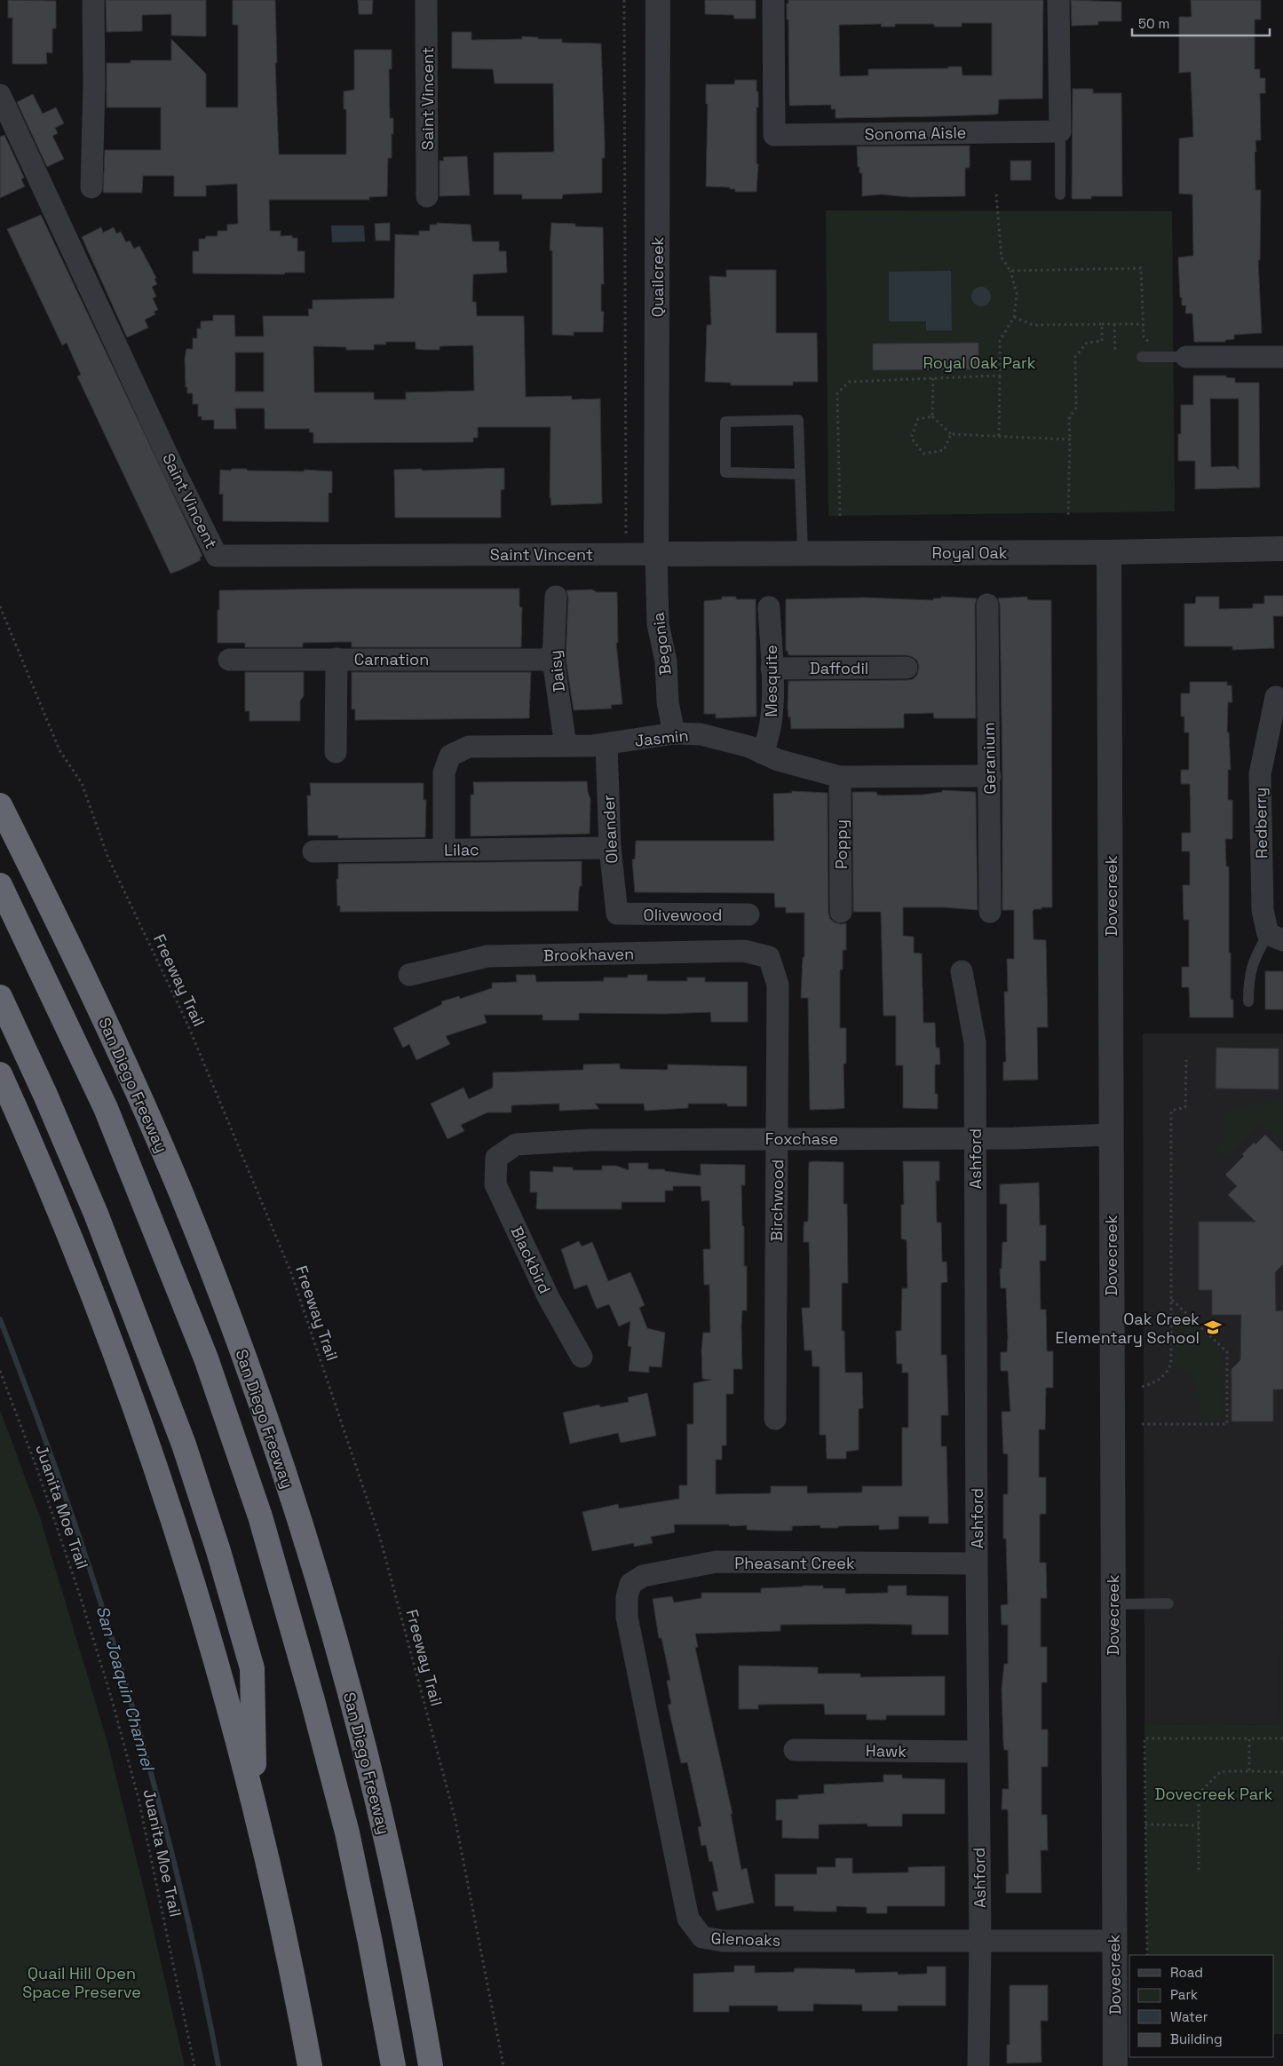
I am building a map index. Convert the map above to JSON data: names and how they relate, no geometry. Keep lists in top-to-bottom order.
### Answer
{
  "streets": {
    "highway": ["San Diego Freeway"],
    "street": [
      "Saint Vincent",
      "Sonoma Aisle",
      "Quailcreek",
      "Royal Oak",
      "Begonia",
      "Carnation",
      "Daffodil",
      "Daisy",
      "Mesquite",
      "Jasmin",
      "Geranium",
      "Redberry",
      "Oleander",
      "Poppy",
      "Lilac",
      "Dovecreek",
      "Olivewood",
      "Brookhaven",
      "Foxchase",
      "Ashford",
      "Birchwood",
      "Blackbird",
      "Pheasant Creek",
      "Hawk",
      "Glenoaks"
    ],
    "path": ["Freeway Trail", "Juanita Moe Trail"]
  },
  "crossings": [
    ["Saint Vincent", "Quailcreek"],
    ["Saint Vincent", "Royal Oak"],
    ["Saint Vincent", "Begonia"],
    ["Quailcreek", "Royal Oak"],
    ["Quailcreek", "Begonia"],
    ["Royal Oak", "Begonia"],
    ["Royal Oak", "Dovecreek"],
    ["Begonia", "Jasmin"],
    ["Carnation", "Daisy"],
    ["Daffodil", "Mesquite"],
    ["Daisy", "Jasmin"],
    ["Mesquite", "Jasmin"],
    ["Jasmin", "Geranium"],
    ["Jasmin", "Oleander"],
    ["Jasmin", "Poppy"],
    ["Jasmin", "Lilac"],
    ["Oleander", "Lilac"],
    ["Oleander", "Olivewood"],
    ["Dovecreek", "Foxchase"],
    ["Dovecreek", "Glenoaks"],
    ["Brookhaven", "Birchwood"],
    ["Foxchase", "Ashford"],
    ["Foxchase", "Birchwood"],
    ["Foxchase", "Blackbird"],
    ["Ashford", "Pheasant Creek"],
    ["Ashford", "Hawk"],
    ["Ashford", "Glenoaks"],
    ["Pheasant Creek", "Glenoaks"]
  ],
  "water": ["San Joaquin Channel"],
  "parks": ["Royal Oak Park", "Dovecreek Park", "Quail Hill Open Space Preserve"],
  "places": {
    "school or university": ["Oak Creek Elementary School"]
  },
  "legend": [
    "Road",
    "Park",
    "Water",
    "Building"
  ],
  "scale_bar": "50 m"
}
